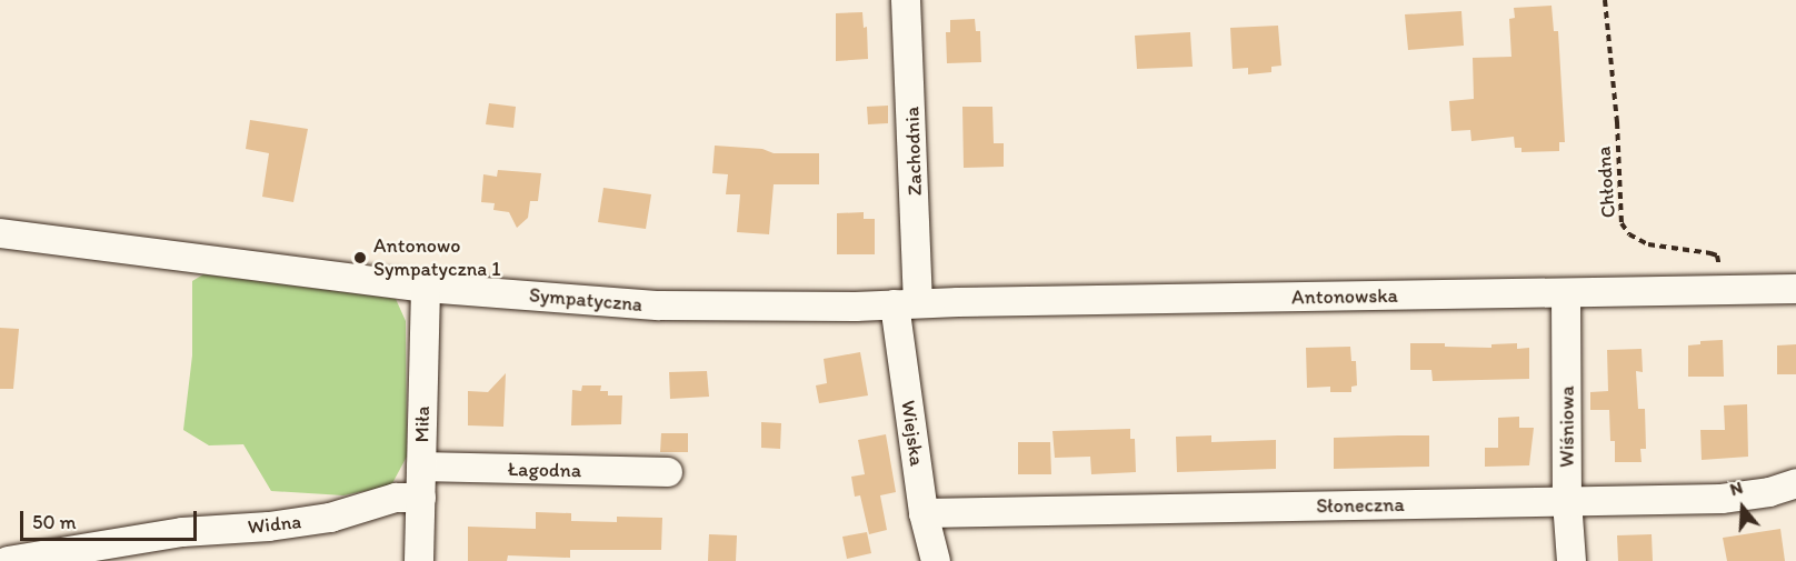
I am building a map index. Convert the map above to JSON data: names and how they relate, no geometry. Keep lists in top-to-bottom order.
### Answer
{
  "streets": {
    "street": [
      "Zachodnia",
      "Antonowska",
      "Sympatyczna",
      "Miła",
      "Wiśniowa",
      "Wiejska",
      "Łagodna",
      "Słoneczna",
      "Widna"
    ],
    "path": ["Chłodna"]
  },
  "crossings": [
    ["Zachodnia", "Antonowska"],
    ["Zachodnia", "Sympatyczna"],
    ["Zachodnia", "Wiejska"],
    ["Chłodna", "Antonowska"],
    ["Antonowska", "Sympatyczna"],
    ["Antonowska", "Wiśniowa"],
    ["Antonowska", "Wiejska"],
    ["Sympatyczna", "Miła"],
    ["Sympatyczna", "Wiejska"],
    ["Miła", "Łagodna"],
    ["Miła", "Widna"],
    ["Wiśniowa", "Słoneczna"],
    ["Wiejska", "Słoneczna"]
  ],
  "places": ["Antonowo Sympatyczna 1"],
  "scale_bar": "50 m",
  "north": "top"
}
